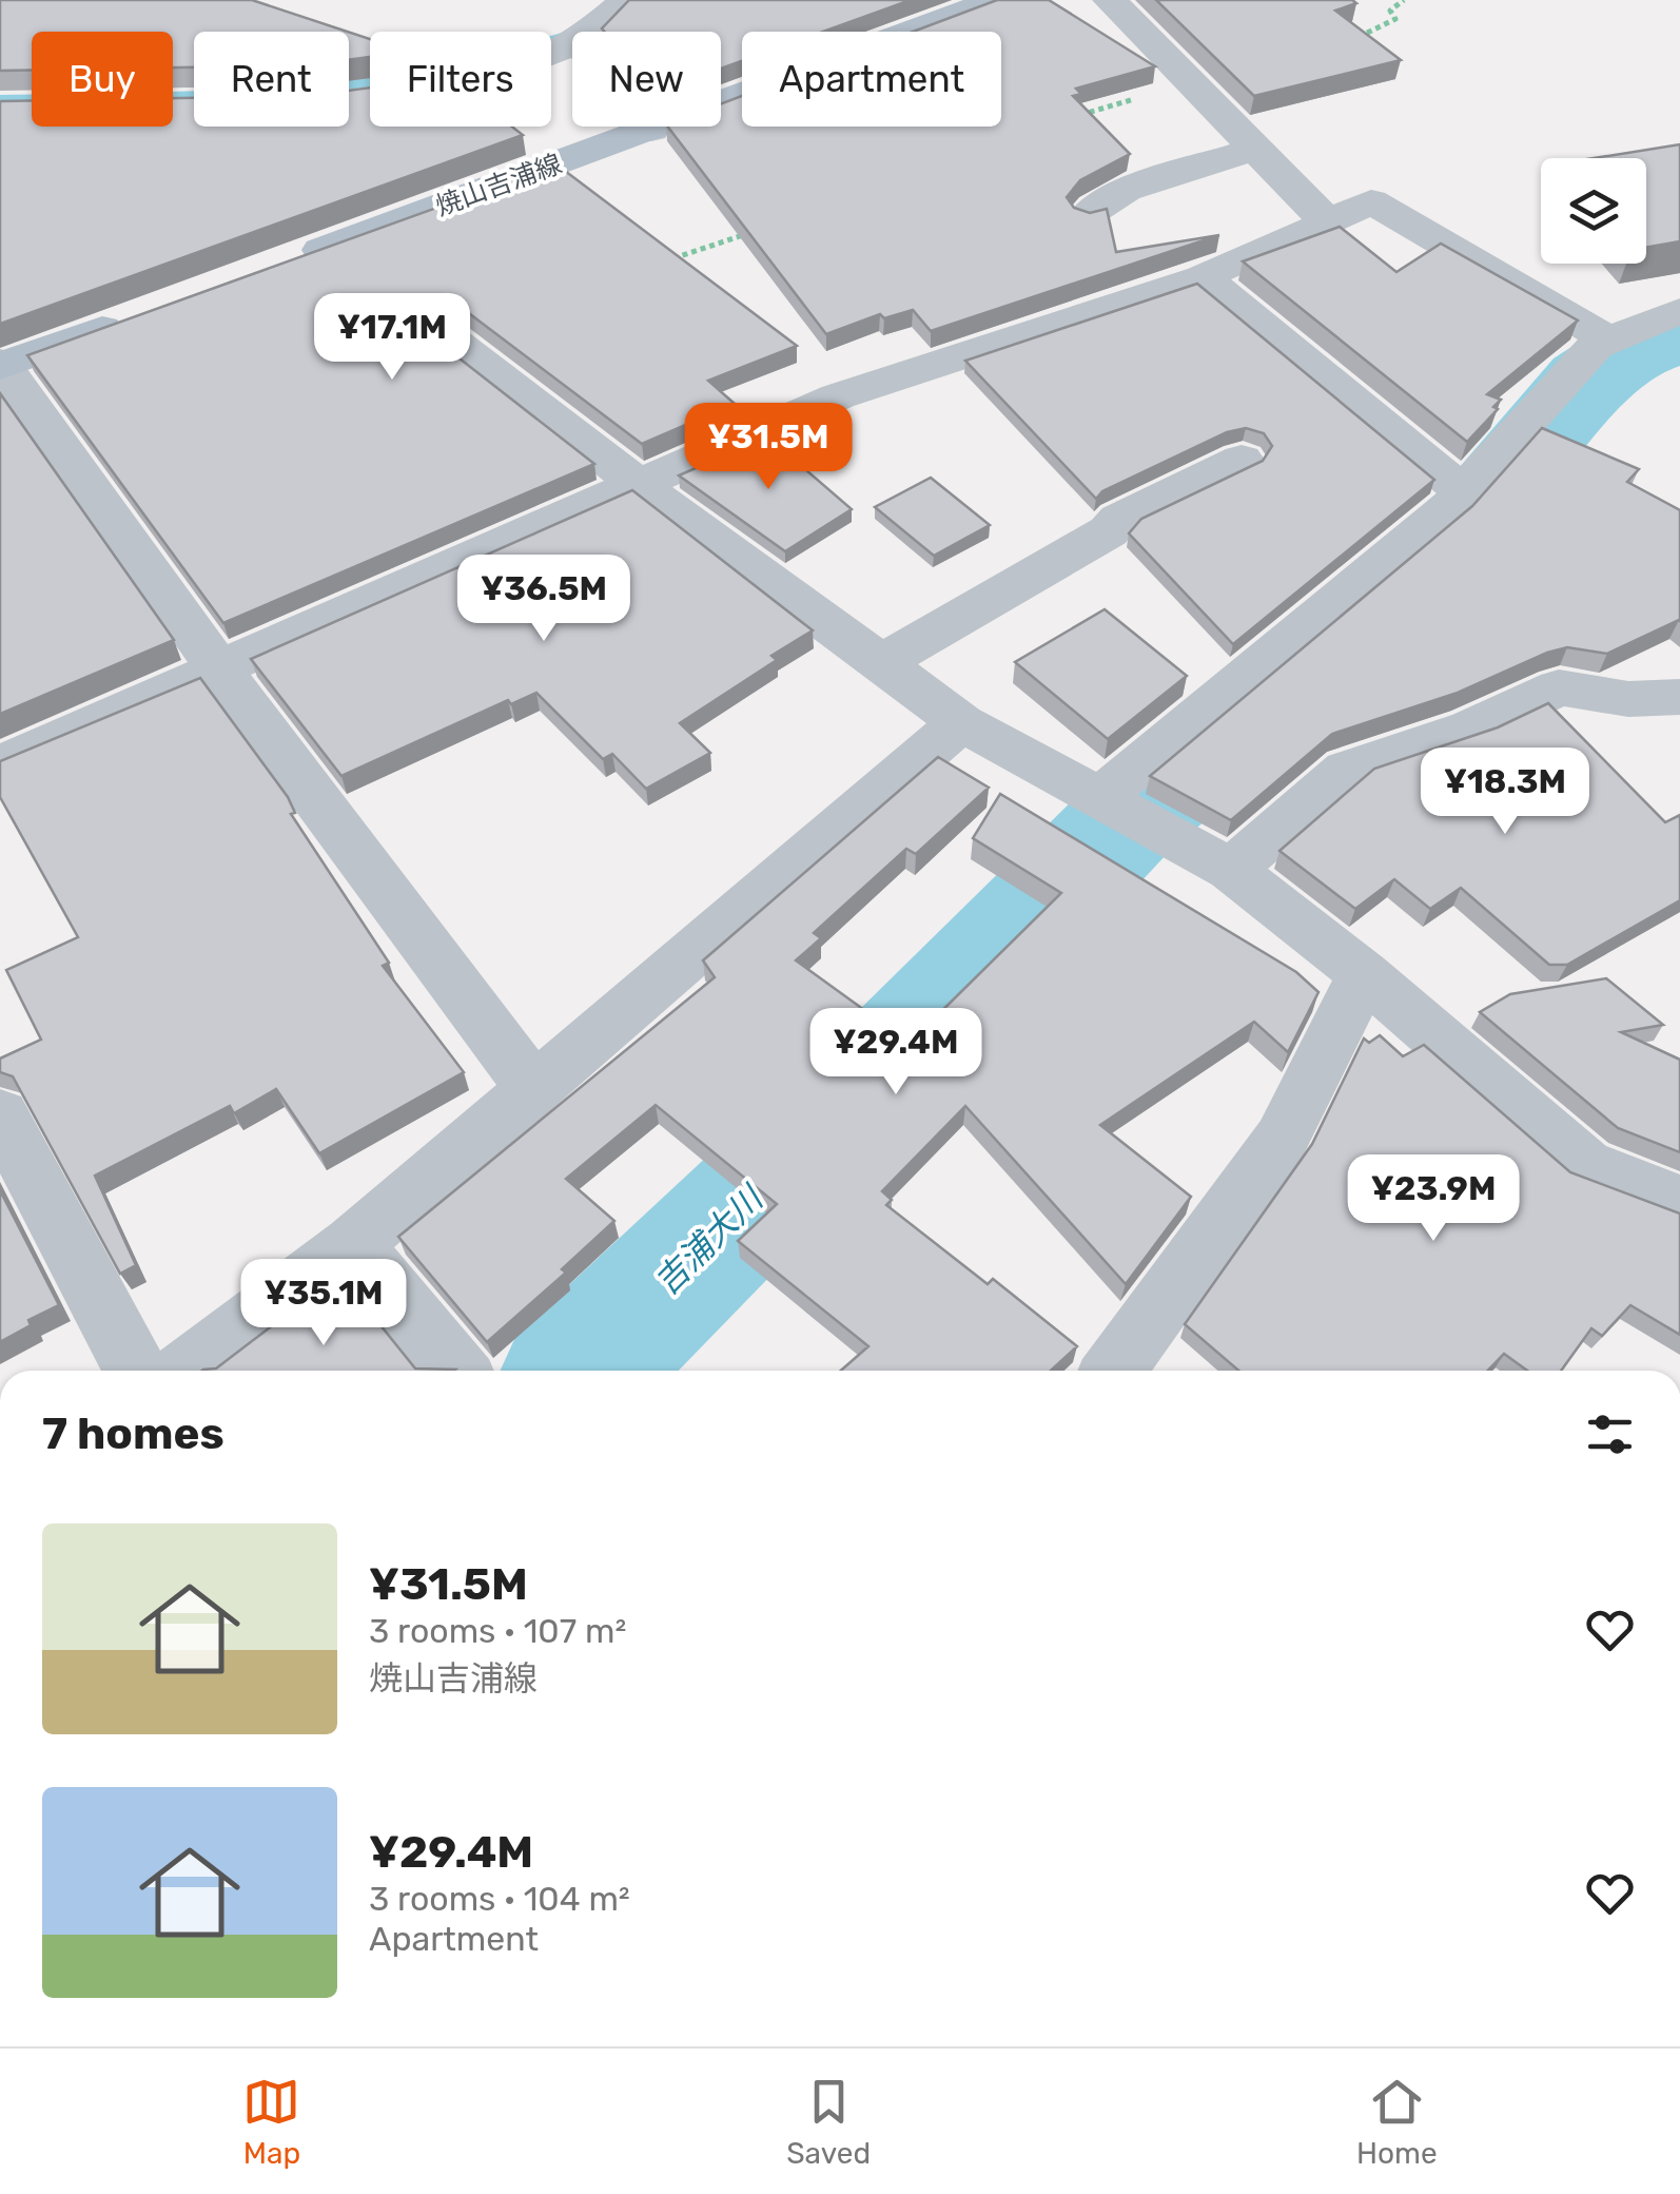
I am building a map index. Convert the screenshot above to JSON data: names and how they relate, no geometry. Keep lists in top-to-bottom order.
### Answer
{
  "streets": {
    "main road": ["焼山吉浦線"]
  },
  "water": ["吉浦大川"],
  "page": {
    "chip": [
      "Buy",
      "Rent",
      "Filters",
      "New",
      "Apartment"
    ],
    "price": [
      "¥17.1M",
      "¥31.5M",
      "¥36.5M",
      "¥18.3M",
      "¥29.4M",
      "¥23.9M",
      "¥35.1M"
    ],
    "heading": "7 homes",
    "list": [
      {
        "name": "¥31.5M",
        "note": "3 rooms · 107 m² · 焼山吉浦線"
      },
      {
        "name": "¥29.4M",
        "note": "3 rooms · 104 m² · Apartment"
      }
    ],
    "tabs": ["Map", "Saved", "Home"]
  }
}
